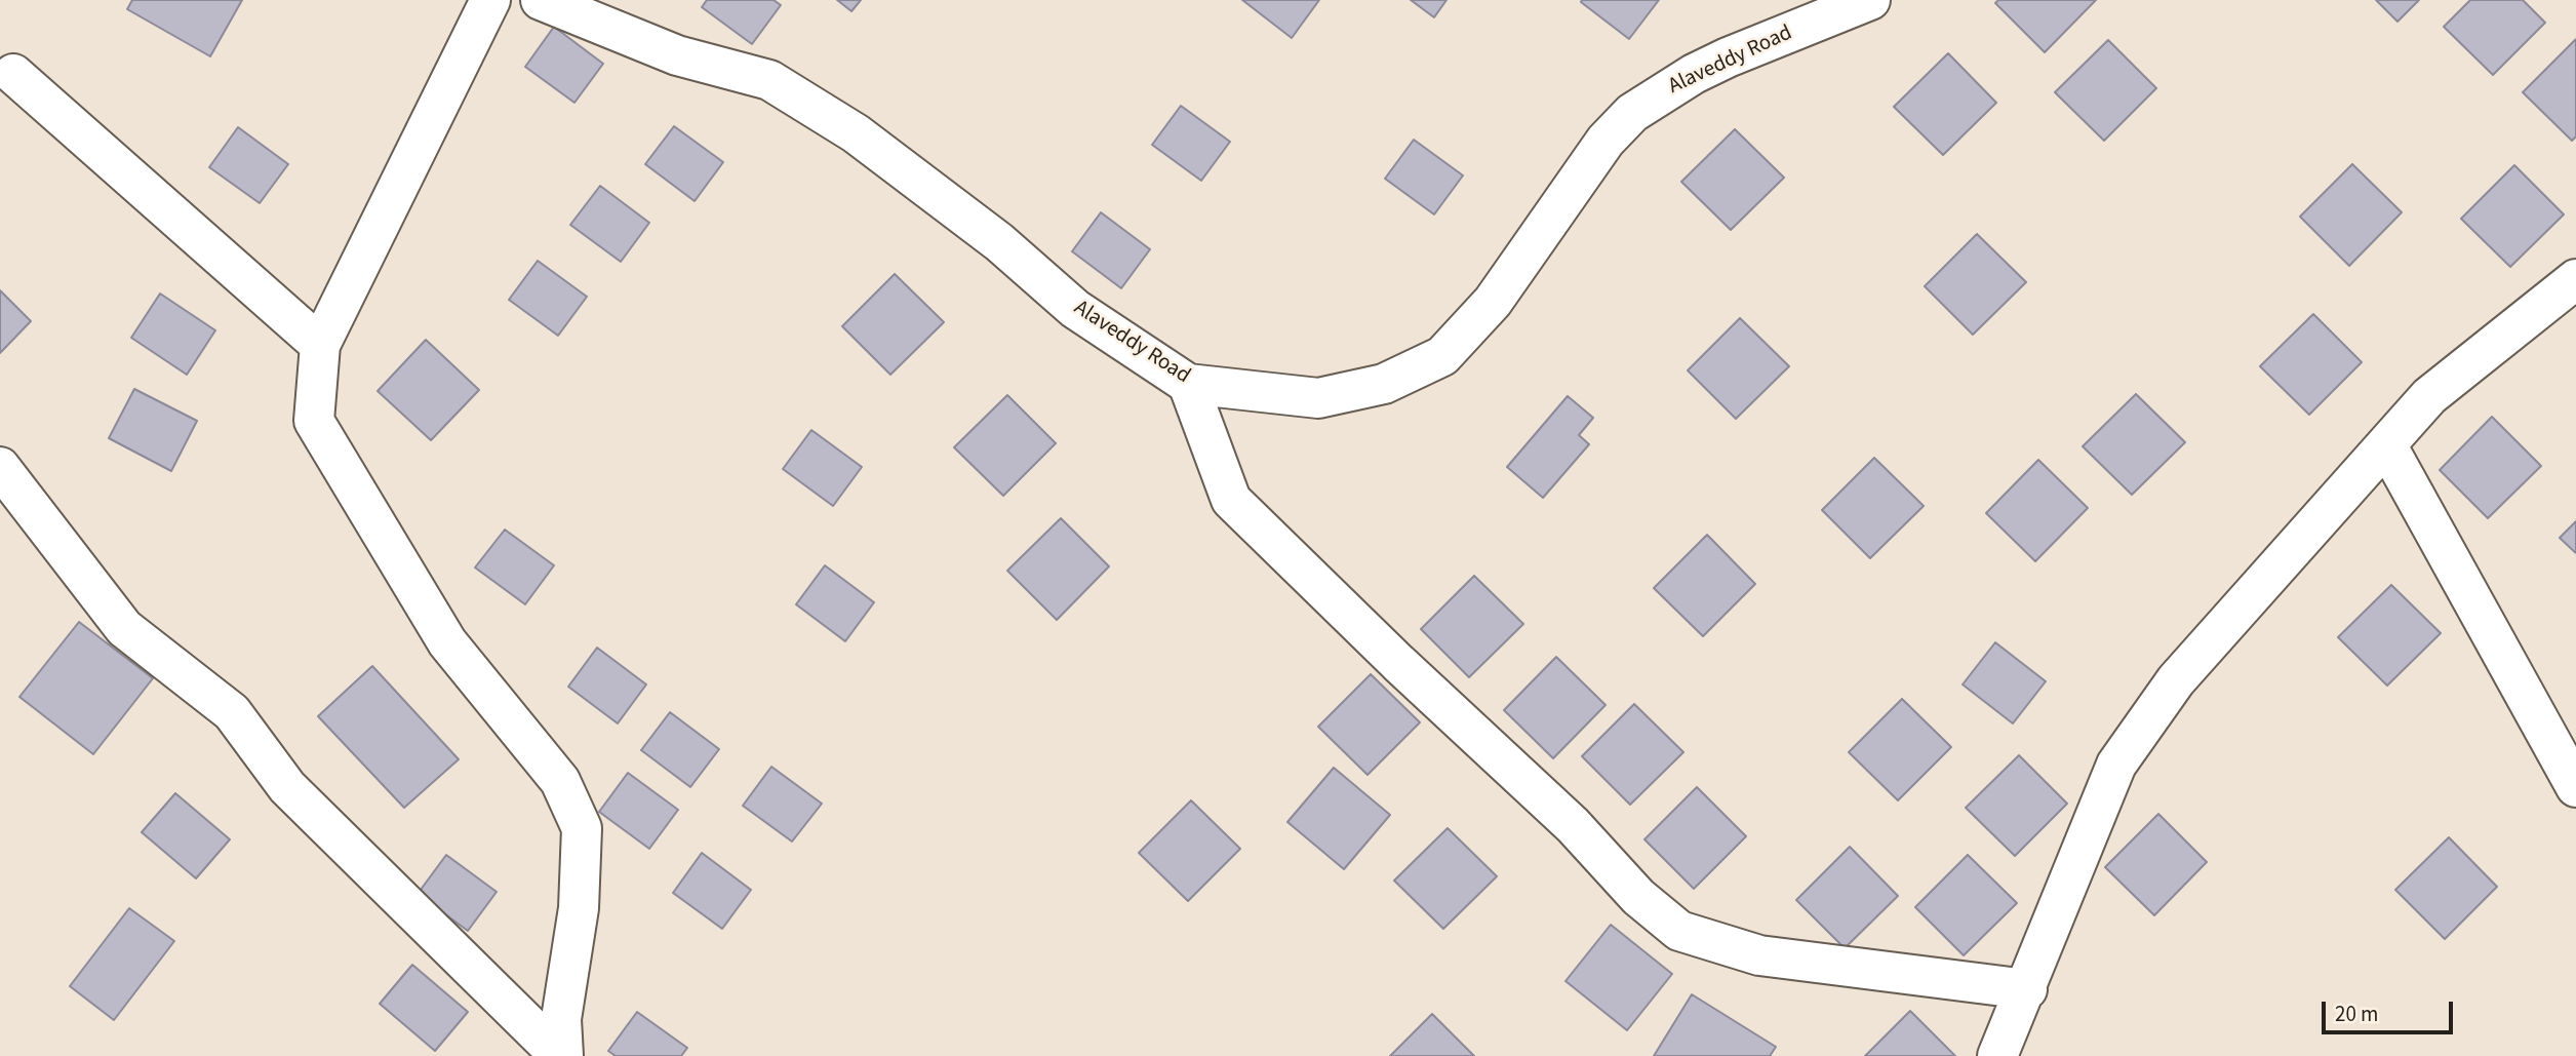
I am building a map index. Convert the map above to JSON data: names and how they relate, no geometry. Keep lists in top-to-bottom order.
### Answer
{
  "streets": {
    "street": ["Alaveddy Road"]
  },
  "scale_bar": "20 m"
}
